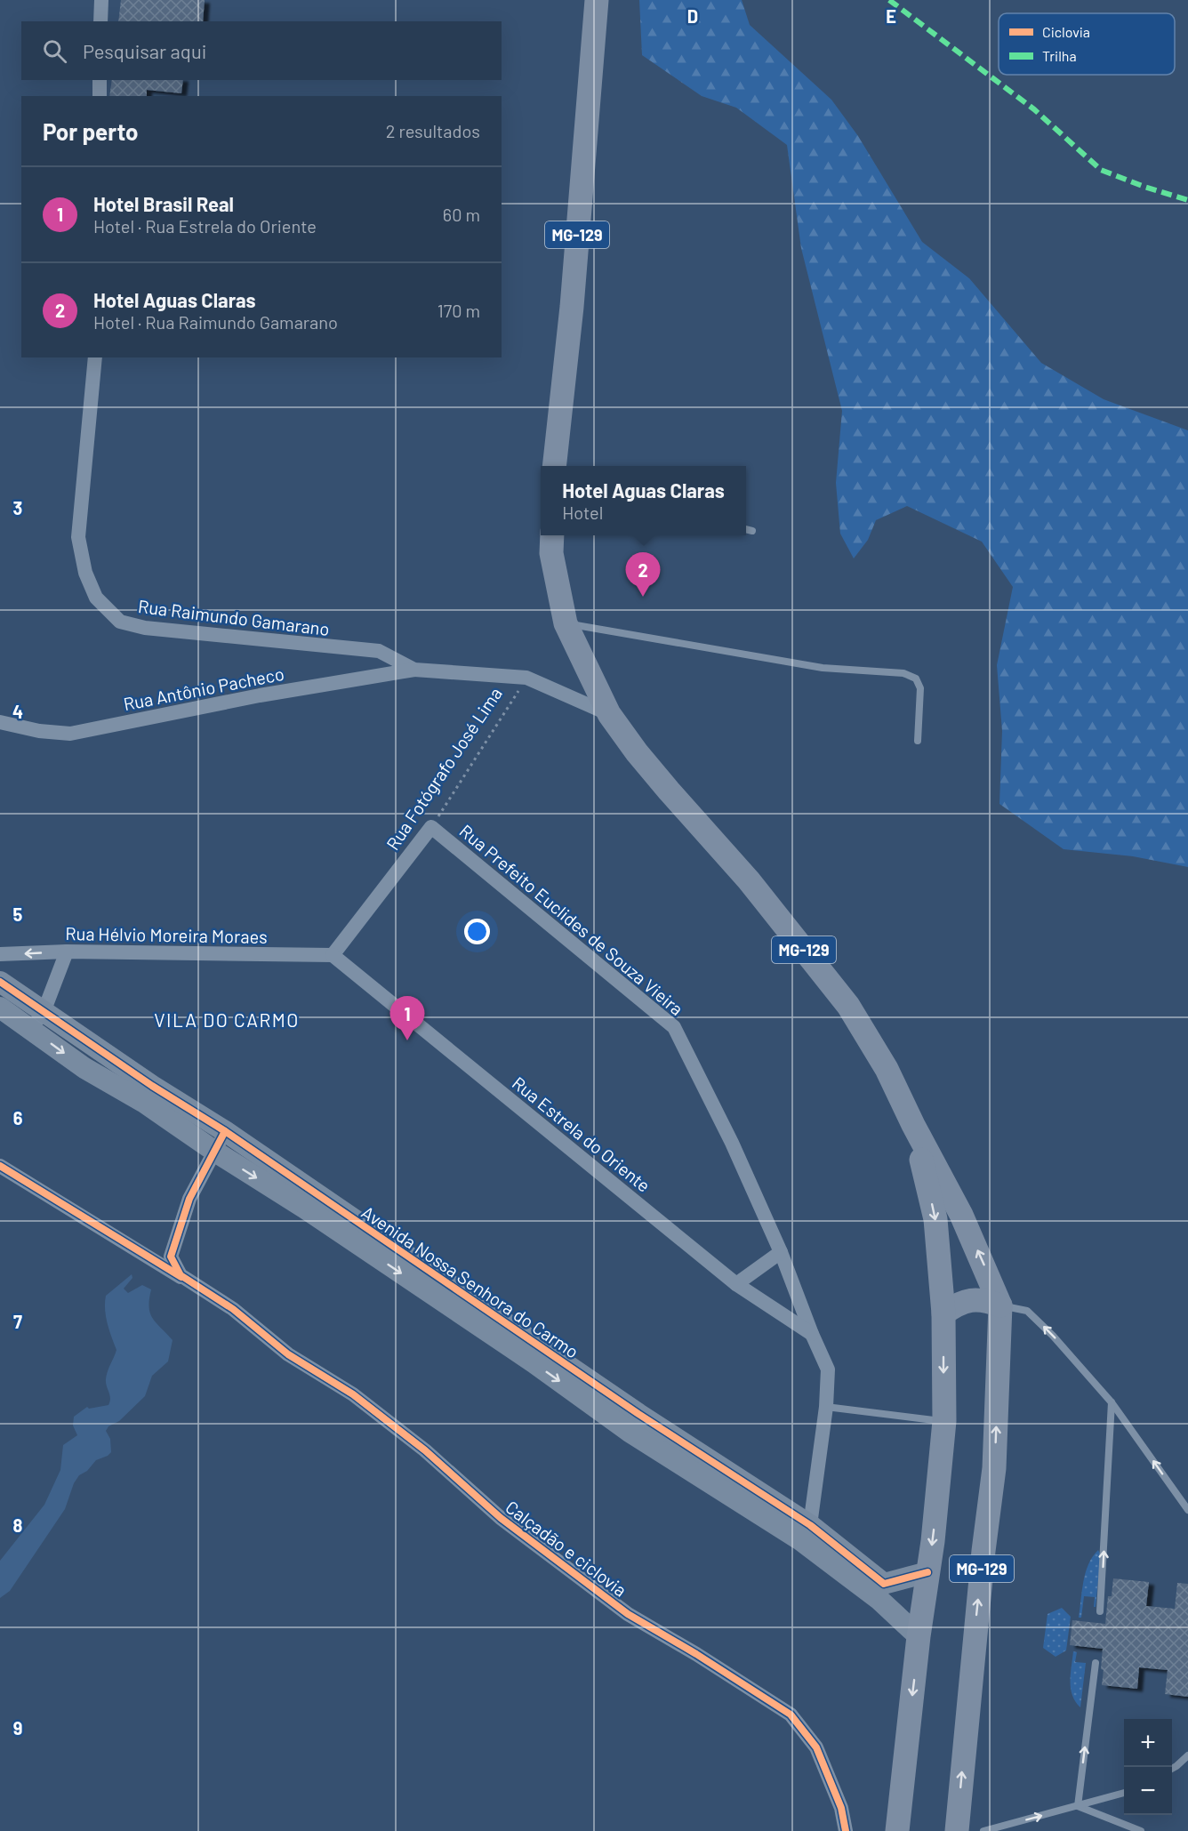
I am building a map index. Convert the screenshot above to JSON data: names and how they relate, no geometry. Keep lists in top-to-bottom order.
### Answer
{
  "streets": {
    "main road": ["MG-129"],
    "street": [
      "Rua Raimundo Gamarano",
      "Rua Antônio Pacheco",
      "Rua Fotógrafo José Lima",
      "Rua Prefeito Euclides de Souza Vieira",
      "Rua Hélvio Moreira Moraes",
      "Rua Estrela do Oriente",
      "Avenida Nossa Senhora do Carmo",
      "Calçadão e ciclovia"
    ]
  },
  "crossings": [
    ["MG-129", "Rua Raimundo Gamarano"],
    ["MG-129", "Avenida Nossa Senhora do Carmo"],
    ["Rua Raimundo Gamarano", "Rua Antônio Pacheco"],
    ["Rua Raimundo Gamarano", "Rua Fotógrafo José Lima"],
    ["Rua Fotógrafo José Lima", "Rua Prefeito Euclides de Souza Vieira"],
    ["Rua Fotógrafo José Lima", "Rua Hélvio Moreira Moraes"],
    ["Rua Fotógrafo José Lima", "Rua Estrela do Oriente"],
    ["Rua Prefeito Euclides de Souza Vieira", "Rua Estrela do Oriente"],
    ["Rua Prefeito Euclides de Souza Vieira", "Avenida Nossa Senhora do Carmo"],
    ["Rua Hélvio Moreira Moraes", "Rua Estrela do Oriente"]
  ],
  "districts": ["VILA DO CARMO"],
  "legend": ["Ciclovia", "Trilha"],
  "page": {
    "search": "Pesquisar aqui",
    "heading": ["Por perto", "2 resultados"],
    "list": [
      {
        "mark": "1",
        "name": "Hotel Brasil Real",
        "note": "Hotel · Rua Estrela do Oriente",
        "value": "60 m"
      },
      {
        "mark": "2",
        "name": "Hotel Aguas Claras",
        "note": "Hotel · Rua Raimundo Gamarano",
        "value": "170 m"
      }
    ],
    "popup": ["Hotel Aguas Claras", "Hotel"],
    "pins": ["2", "1"],
    "map_buttons": ["+", "−"]
  },
  "grid": {
    "columns": ["D", "E"],
    "rows": [
      "3",
      "4",
      "5",
      "6",
      "7",
      "8",
      "9"
    ]
  }
}
